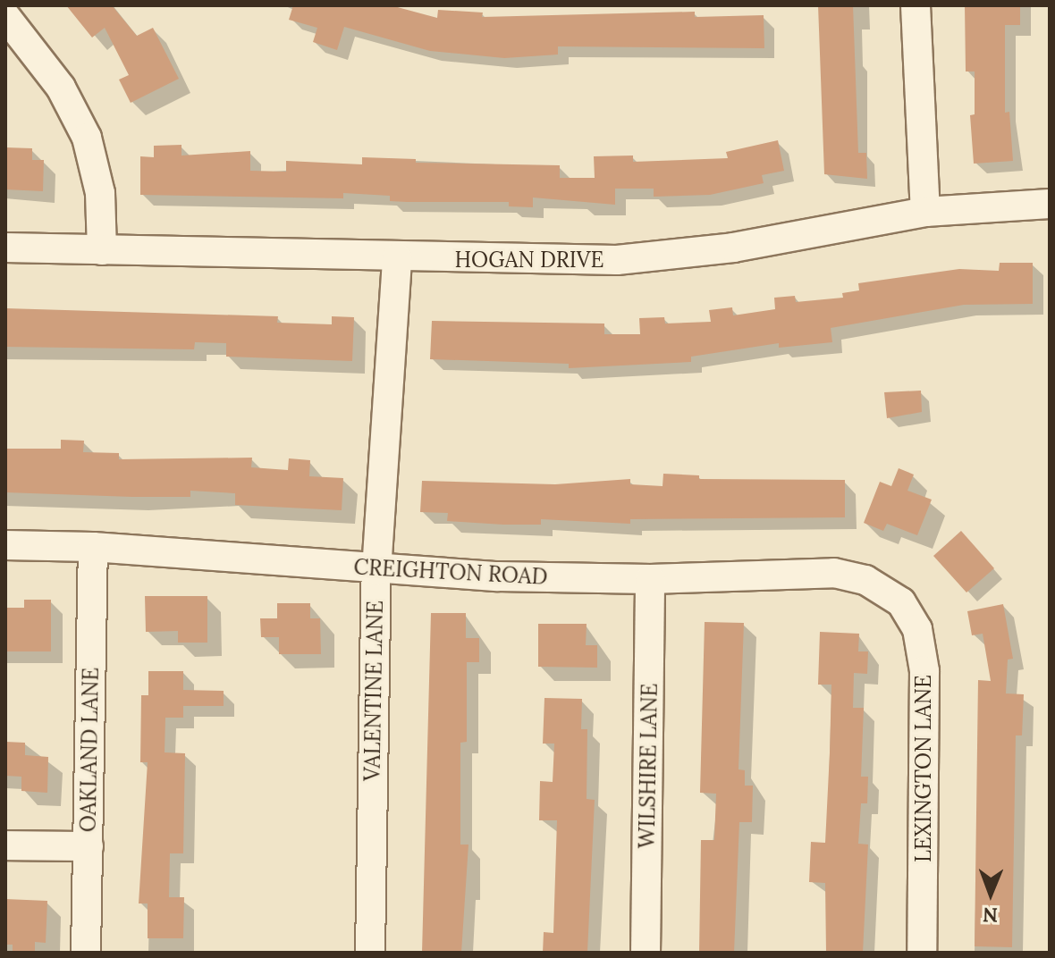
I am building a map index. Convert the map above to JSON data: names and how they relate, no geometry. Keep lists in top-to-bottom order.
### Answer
{
  "streets": {
    "street": [
      "HOGAN DRIVE",
      "CREIGHTON ROAD",
      "VALENTINE LANE",
      "OAKLAND LANE",
      "WILSHIRE LANE",
      "LEXINGTON LANE"
    ]
  },
  "crossings": [
    ["HOGAN DRIVE", "VALENTINE LANE"],
    ["CREIGHTON ROAD", "VALENTINE LANE"],
    ["CREIGHTON ROAD", "OAKLAND LANE"],
    ["CREIGHTON ROAD", "WILSHIRE LANE"],
    ["CREIGHTON ROAD", "LEXINGTON LANE"]
  ],
  "north": "bottom"
}
